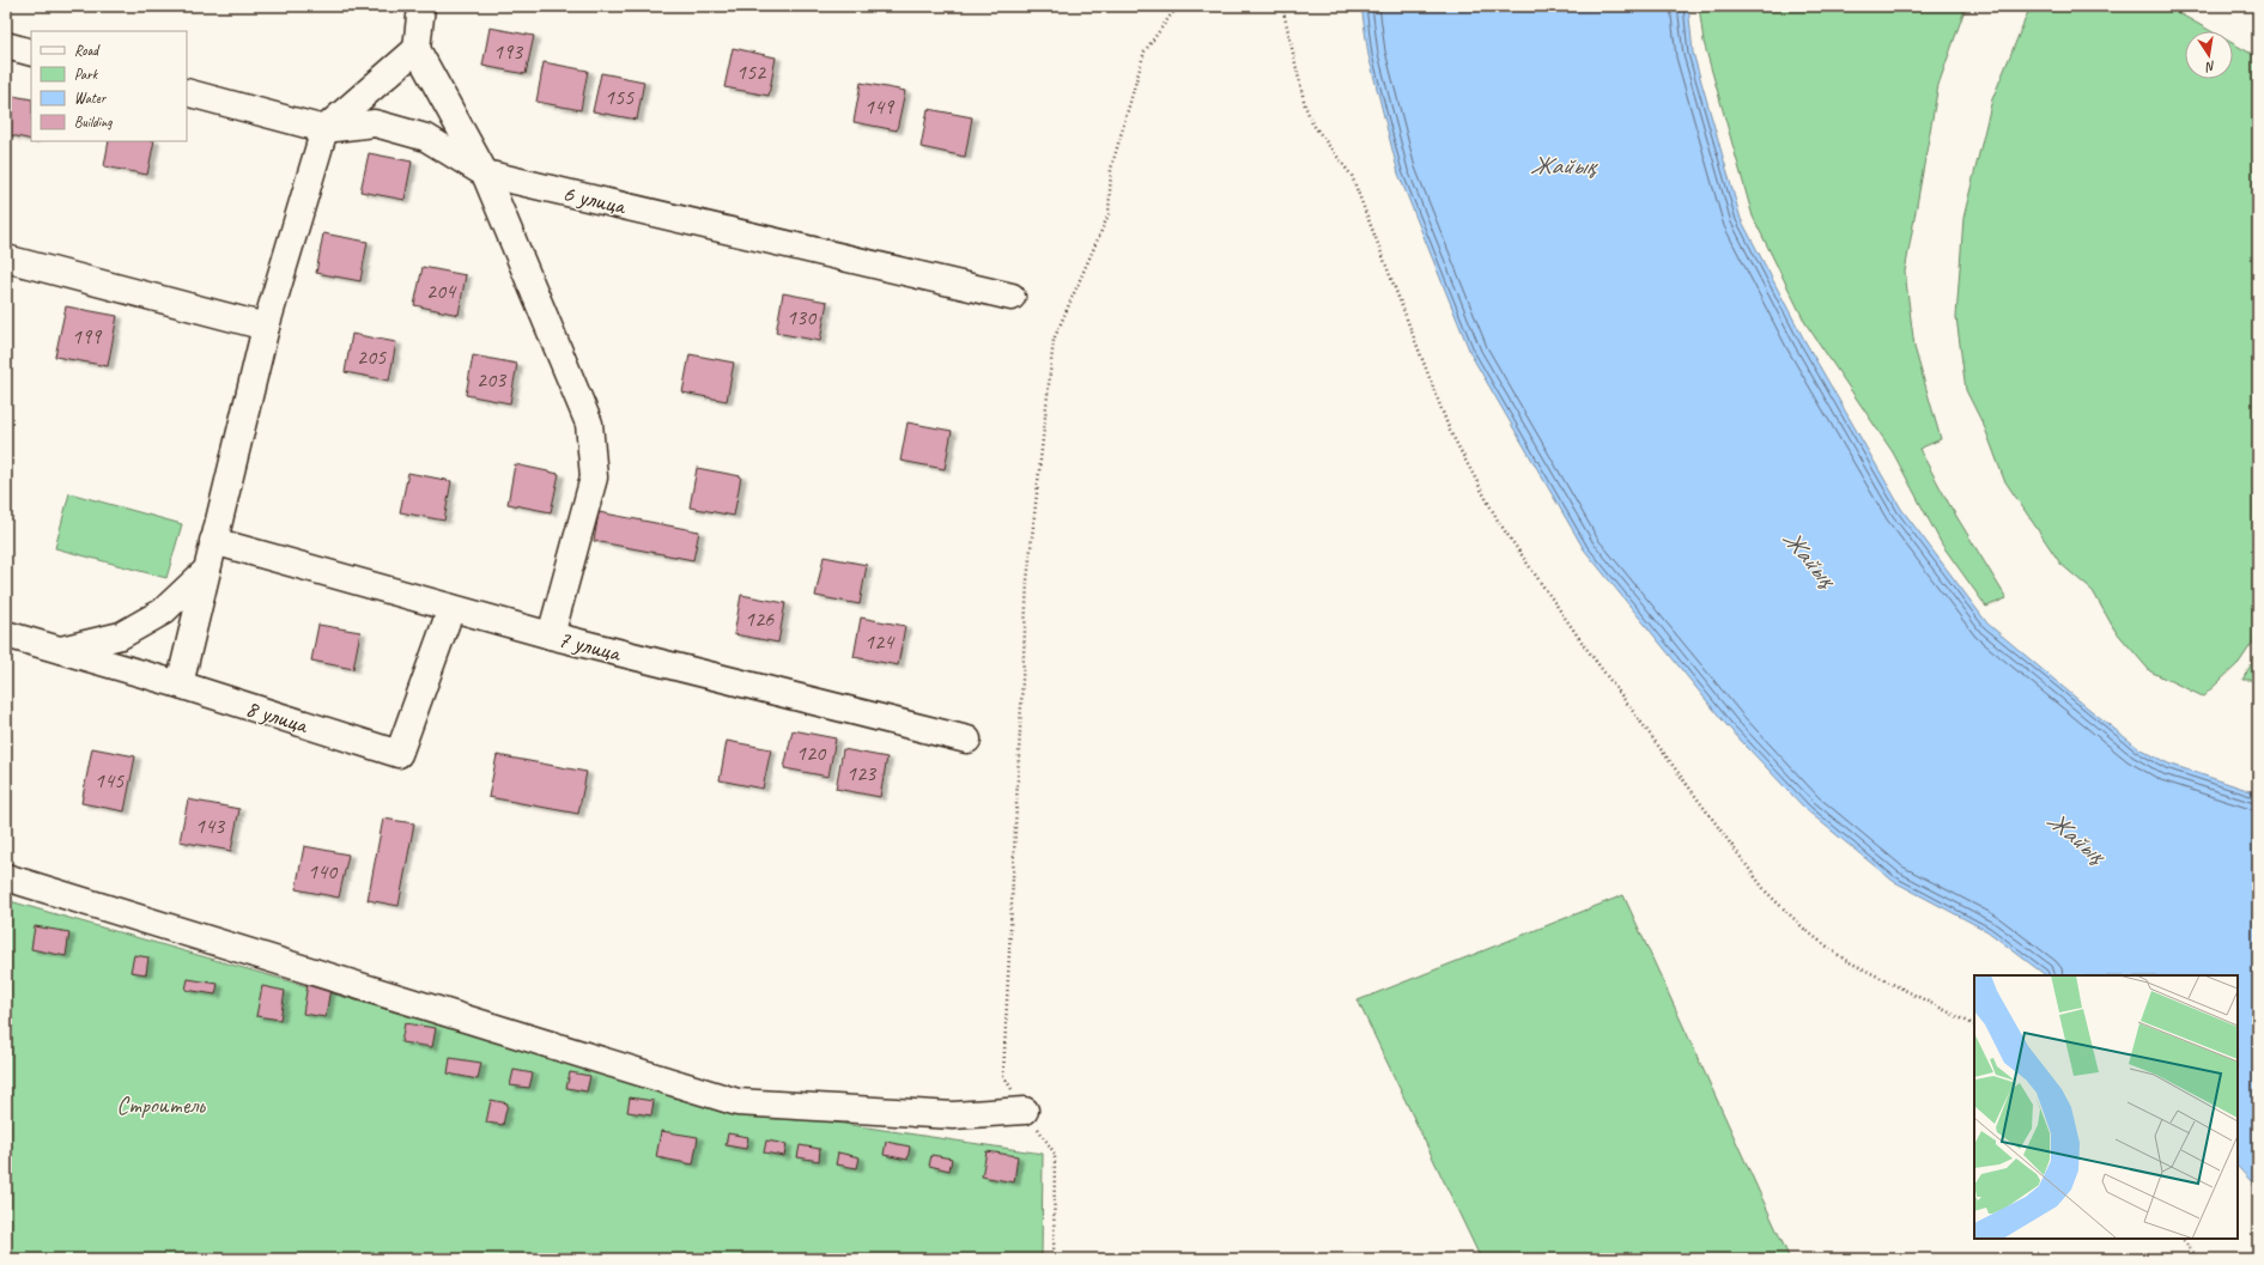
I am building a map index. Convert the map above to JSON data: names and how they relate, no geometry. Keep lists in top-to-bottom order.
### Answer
{
  "streets": {
    "street": ["6 улица", "7 улица", "8 улица"]
  },
  "crossings": [
    ["7 улица", "8 улица"]
  ],
  "water": ["Жайық"],
  "parks": ["Строитель"],
  "house_numbers": [
    "193",
    "152",
    "155",
    "149",
    "204",
    "130",
    "199",
    "205",
    "203",
    "126",
    "124",
    "120",
    "123",
    "145",
    "143",
    "140"
  ],
  "legend": [
    "Road",
    "Park",
    "Water",
    "Building"
  ],
  "north": "bottom"
}
